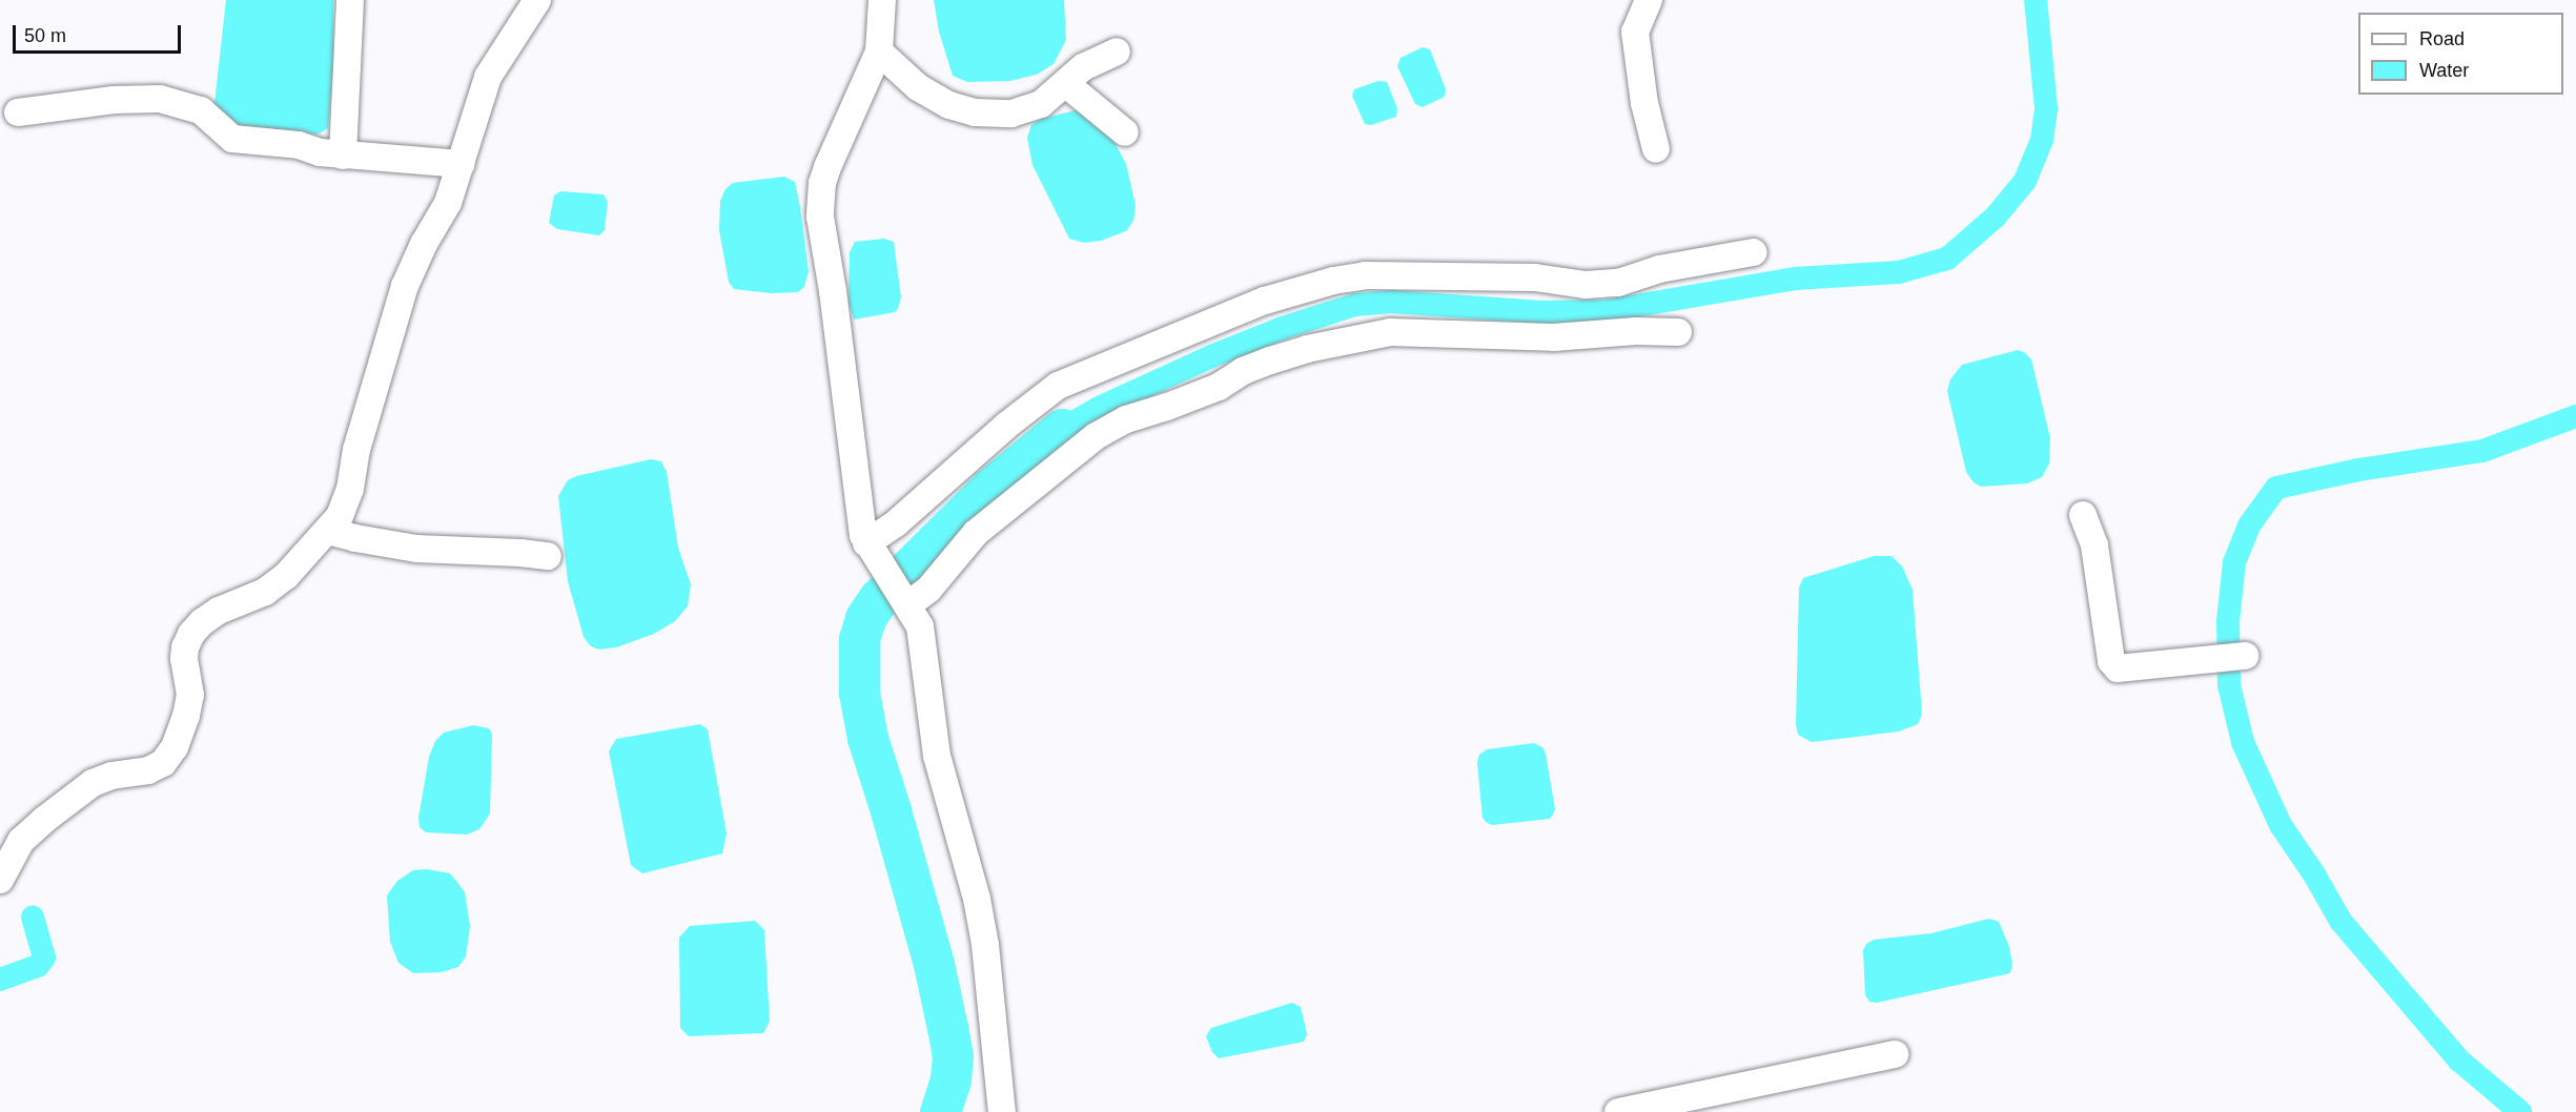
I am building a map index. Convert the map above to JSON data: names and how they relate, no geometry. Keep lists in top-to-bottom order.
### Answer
{
  "legend": ["Road", "Water"],
  "scale_bar": "50 m"
}
